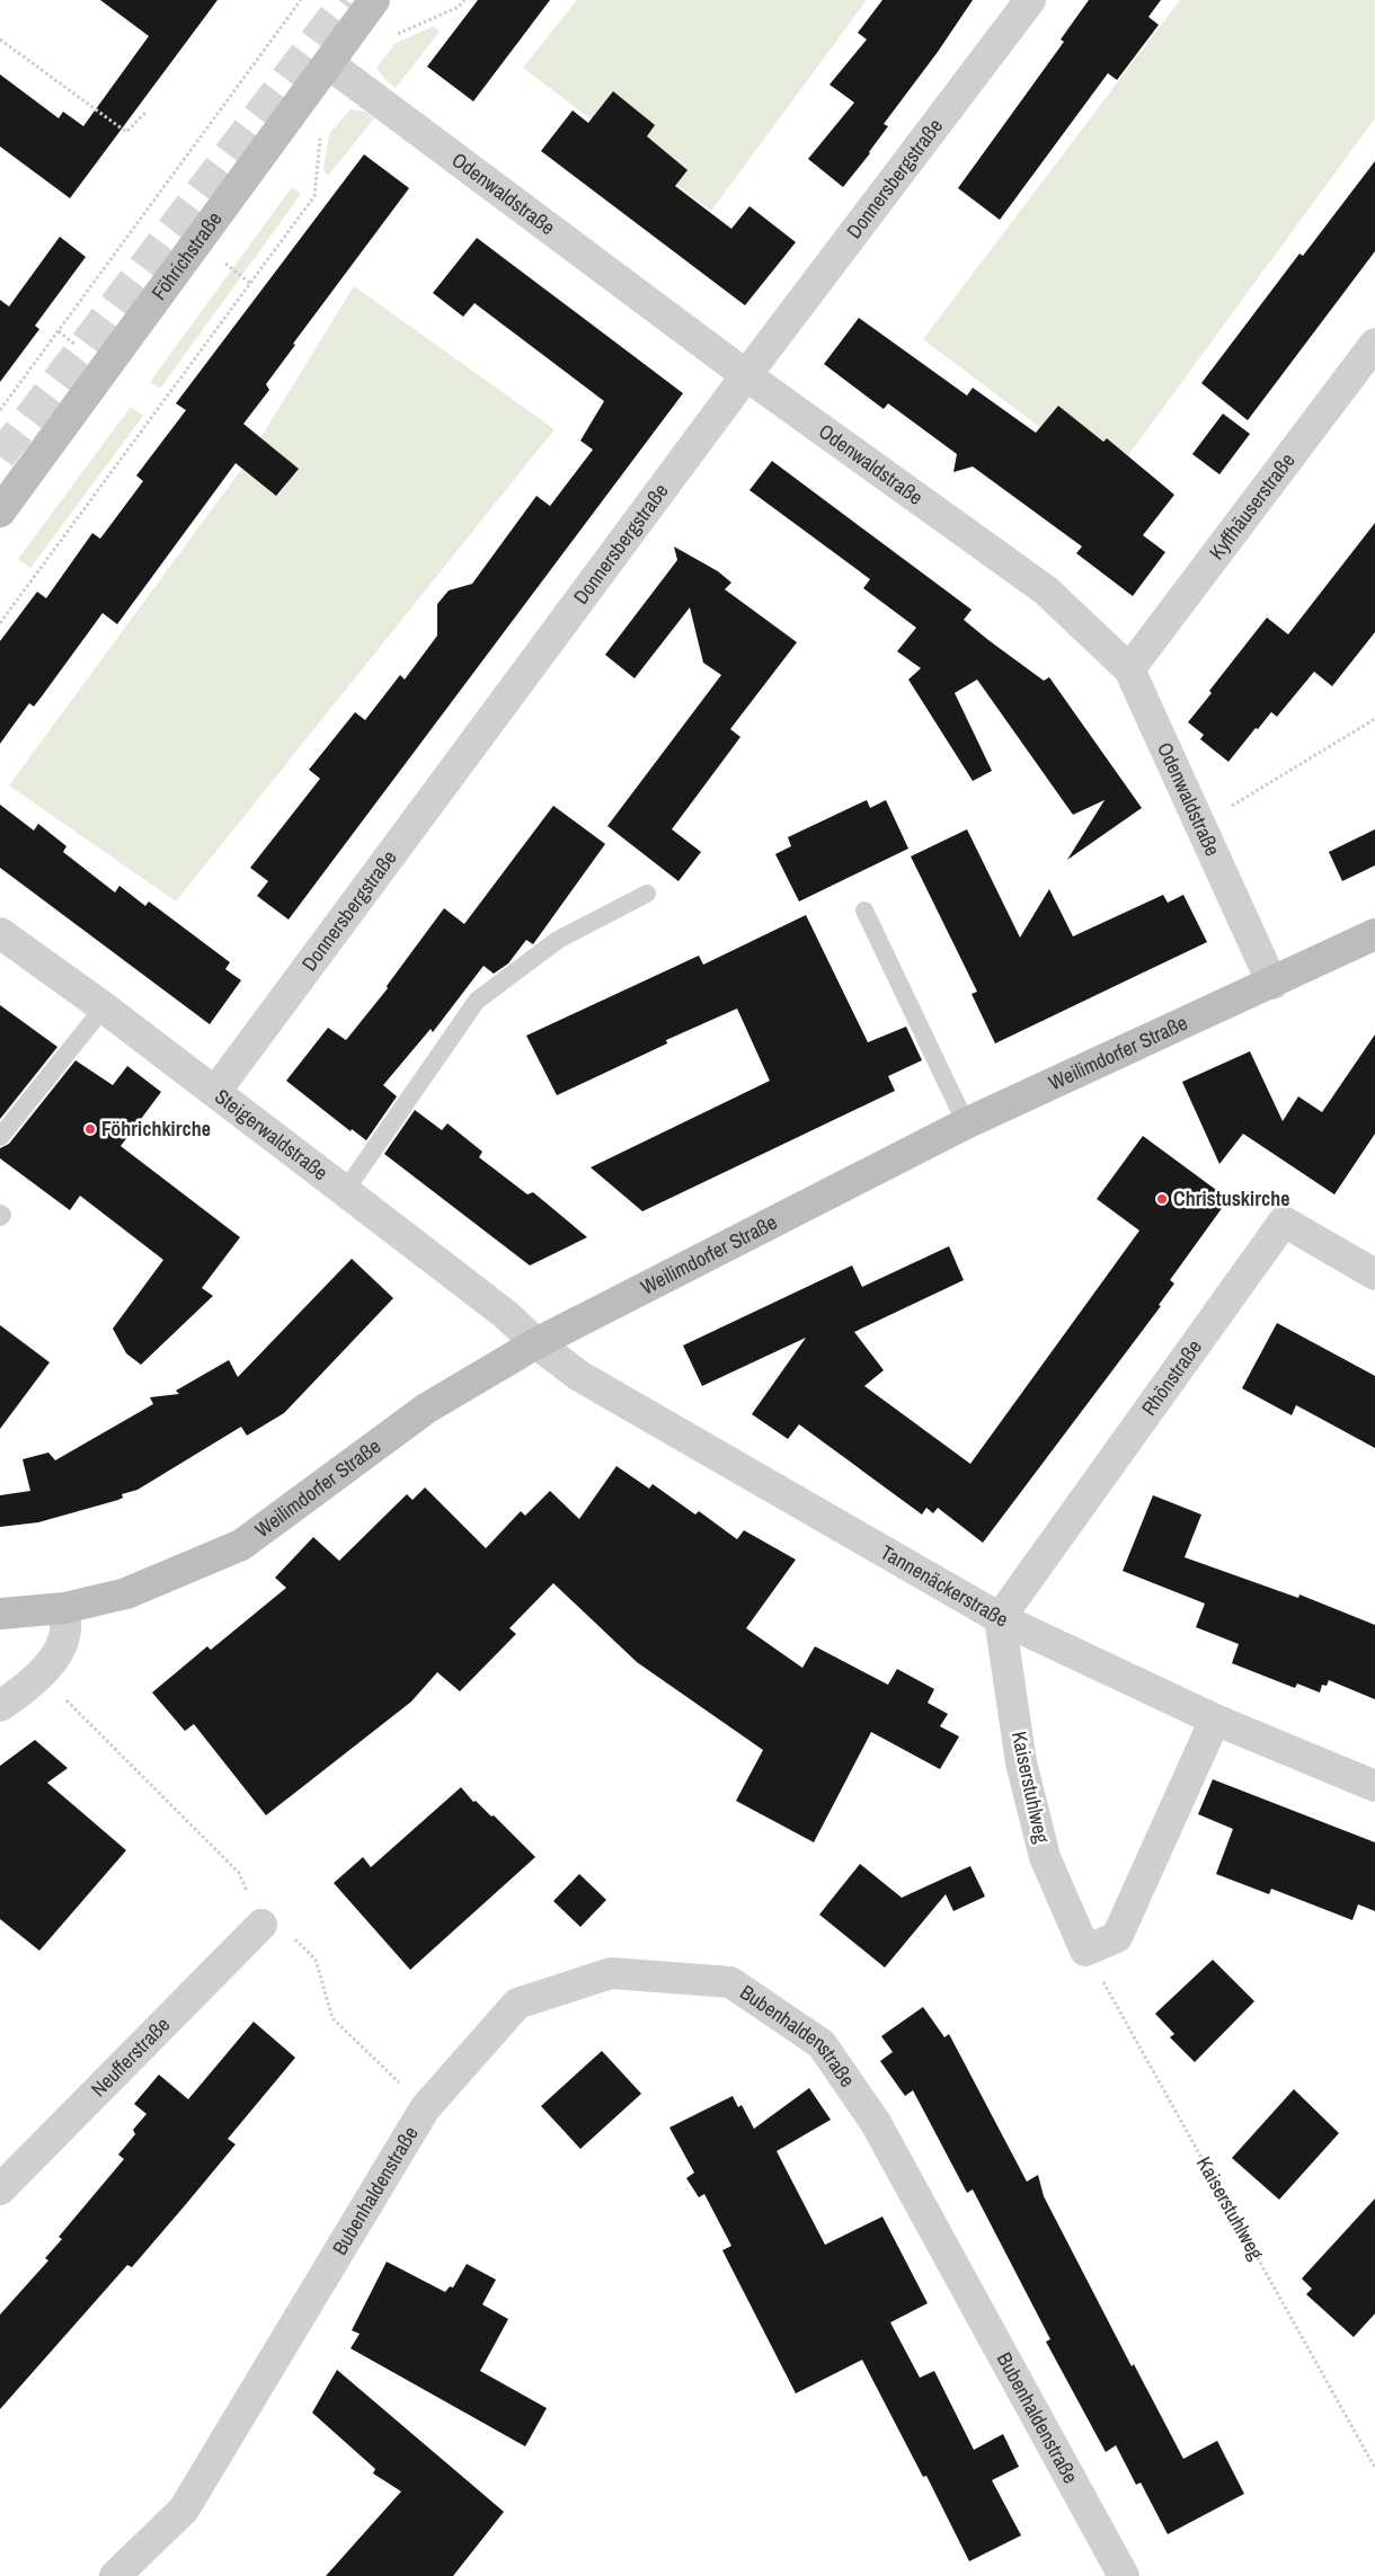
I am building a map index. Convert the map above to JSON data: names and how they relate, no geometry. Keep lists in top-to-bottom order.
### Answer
{
  "streets": {
    "street": [
      "Donnersbergstraße",
      "Odenwaldstraße",
      "Föhrichstraße",
      "Kyffhäuserstraße",
      "Weilimdorfer Straße",
      "Steigerwaldstraße",
      "Rhönstraße",
      "Tannenäckerstraße",
      "Kaiserstuhlweg",
      "Bubenhaldenstraße",
      "Neufferstraße"
    ]
  },
  "crossings": [
    ["Donnersbergstraße", "Odenwaldstraße"],
    ["Donnersbergstraße", "Steigerwaldstraße"],
    ["Odenwaldstraße", "Föhrichstraße"],
    ["Odenwaldstraße", "Kyffhäuserstraße"],
    ["Odenwaldstraße", "Weilimdorfer Straße"],
    ["Weilimdorfer Straße", "Steigerwaldstraße"],
    ["Weilimdorfer Straße", "Tannenäckerstraße"],
    ["Steigerwaldstraße", "Tannenäckerstraße"],
    ["Rhönstraße", "Tannenäckerstraße"],
    ["Rhönstraße", "Kaiserstuhlweg"],
    ["Tannenäckerstraße", "Kaiserstuhlweg"]
  ],
  "places": ["Föhrichkirche", "Christuskirche"]
}
